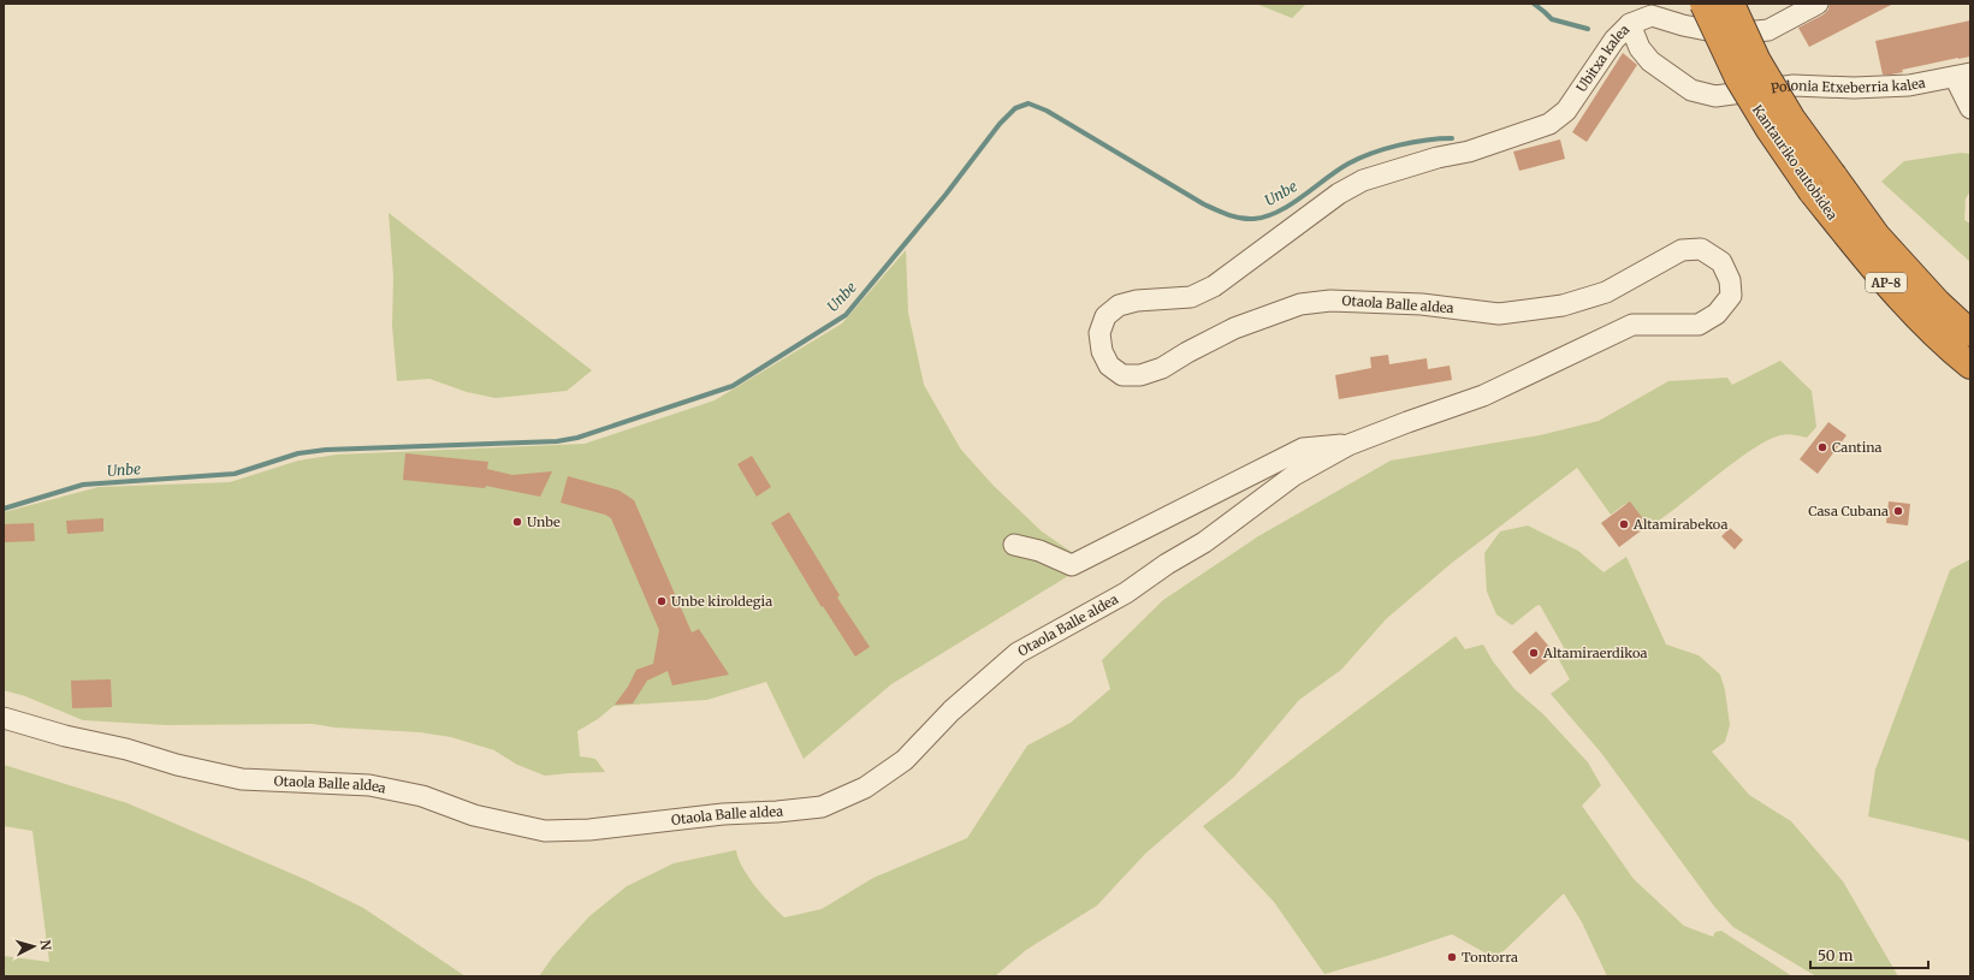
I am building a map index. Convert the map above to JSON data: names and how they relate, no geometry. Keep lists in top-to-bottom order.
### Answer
{
  "streets": {
    "highway": ["Kantauriko autobidea", "AP-8"],
    "street": ["Ubitxa kalea", "Polonia Etxeberria kalea", "Otaola Balle aldea"]
  },
  "crossings": [
    ["Ubitxa kalea", "Polonia Etxeberria kalea"],
    ["Ubitxa kalea", "Kantauriko autobidea"],
    ["Ubitxa kalea", "Otaola Balle aldea"]
  ],
  "water": ["Unbe"],
  "places": [
    "Cantina",
    "Casa Cubana",
    "Unbe",
    "Altamirabekoa",
    "Unbe kiroldegia",
    "Altamiraerdikoa",
    "Tontorra"
  ],
  "scale_bar": "50 m",
  "north": "right"
}
